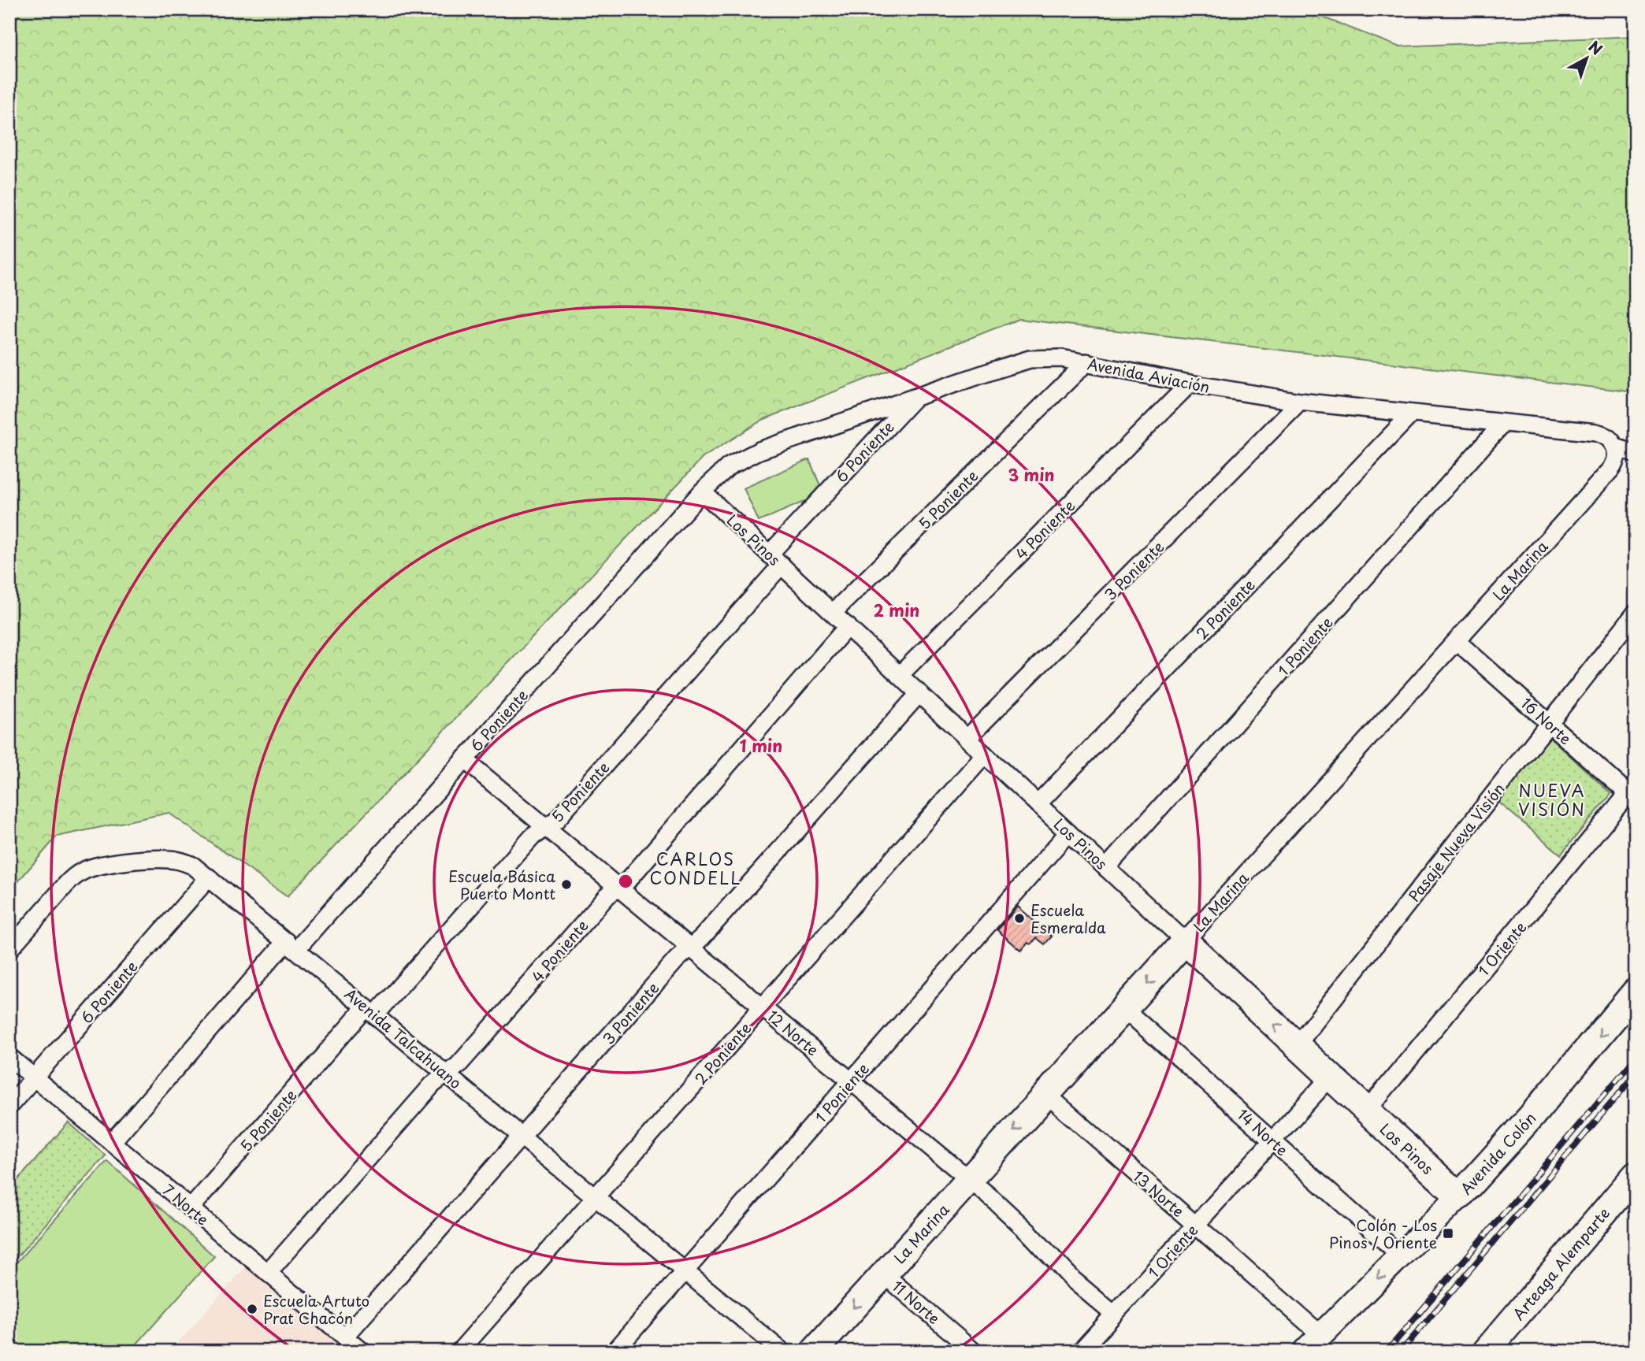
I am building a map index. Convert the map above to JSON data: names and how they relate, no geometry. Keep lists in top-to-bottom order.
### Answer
{
  "streets": {
    "main road": [
      "Los Pinos",
      "La Marina",
      "Avenida Colón",
      "Arteaga Alemparte"
    ],
    "street": [
      "Avenida Aviación",
      "6 Poniente",
      "5 Poniente",
      "4 Poniente",
      "3 Poniente",
      "2 Poniente",
      "1 Poniente",
      "16 Norte",
      "Pasaje Nueva Visión",
      "1 Oriente",
      "12 Norte",
      "Avenida Talcahuano",
      "14 Norte",
      "13 Norte",
      "7 Norte",
      "11 Norte"
    ]
  },
  "crossings": [
    ["Avenida Aviación", "6 Poniente"],
    ["Avenida Aviación", "5 Poniente"],
    ["Avenida Aviación", "4 Poniente"],
    ["Avenida Aviación", "Los Pinos"],
    ["Avenida Aviación", "3 Poniente"],
    ["Avenida Aviación", "La Marina"],
    ["Avenida Aviación", "2 Poniente"],
    ["Avenida Aviación", "1 Poniente"],
    ["6 Poniente", "5 Poniente"],
    ["6 Poniente", "Los Pinos"],
    ["6 Poniente", "12 Norte"],
    ["6 Poniente", "Avenida Talcahuano"],
    ["6 Poniente", "7 Norte"],
    ["5 Poniente", "Los Pinos"],
    ["5 Poniente", "12 Norte"],
    ["5 Poniente", "Avenida Talcahuano"],
    ["5 Poniente", "7 Norte"],
    ["4 Poniente", "Los Pinos"],
    ["4 Poniente", "12 Norte"],
    ["4 Poniente", "Avenida Talcahuano"],
    ["4 Poniente", "7 Norte"],
    ["Los Pinos", "3 Poniente"],
    ["Los Pinos", "La Marina"],
    ["Los Pinos", "2 Poniente"],
    ["Los Pinos", "1 Poniente"],
    ["Los Pinos", "Pasaje Nueva Visión"],
    ["Los Pinos", "1 Oriente"],
    ["Los Pinos", "Avenida Colón"],
    ["3 Poniente", "12 Norte"],
    ["3 Poniente", "Avenida Talcahuano"],
    ["3 Poniente", "7 Norte"],
    ["La Marina", "16 Norte"],
    ["La Marina", "12 Norte"],
    ["La Marina", "14 Norte"],
    ["La Marina", "13 Norte"],
    ["La Marina", "11 Norte"],
    ["2 Poniente", "12 Norte"],
    ["2 Poniente", "Avenida Talcahuano"],
    ["1 Poniente", "12 Norte"],
    ["1 Poniente", "Avenida Talcahuano"],
    ["16 Norte", "Pasaje Nueva Visión"],
    ["16 Norte", "1 Oriente"],
    ["1 Oriente", "12 Norte"],
    ["1 Oriente", "14 Norte"],
    ["1 Oriente", "13 Norte"],
    ["14 Norte", "Avenida Colón"],
    ["Avenida Colón", "13 Norte"]
  ],
  "one_way": ["Avenida Colón"],
  "districts": ["NUEVA VISIÓN", "CARLOS CONDELL"],
  "places": {
    "other": ["Escuela Básica Puerto Montt", "Escuela Esmeralda", "Escuela Artuto Prat Chacón"],
    "transit": ["Colón - Los Pinos / Oriente"]
  },
  "north": "top right",
  "rings": ["3 min", "2 min", "1 min"]
}
